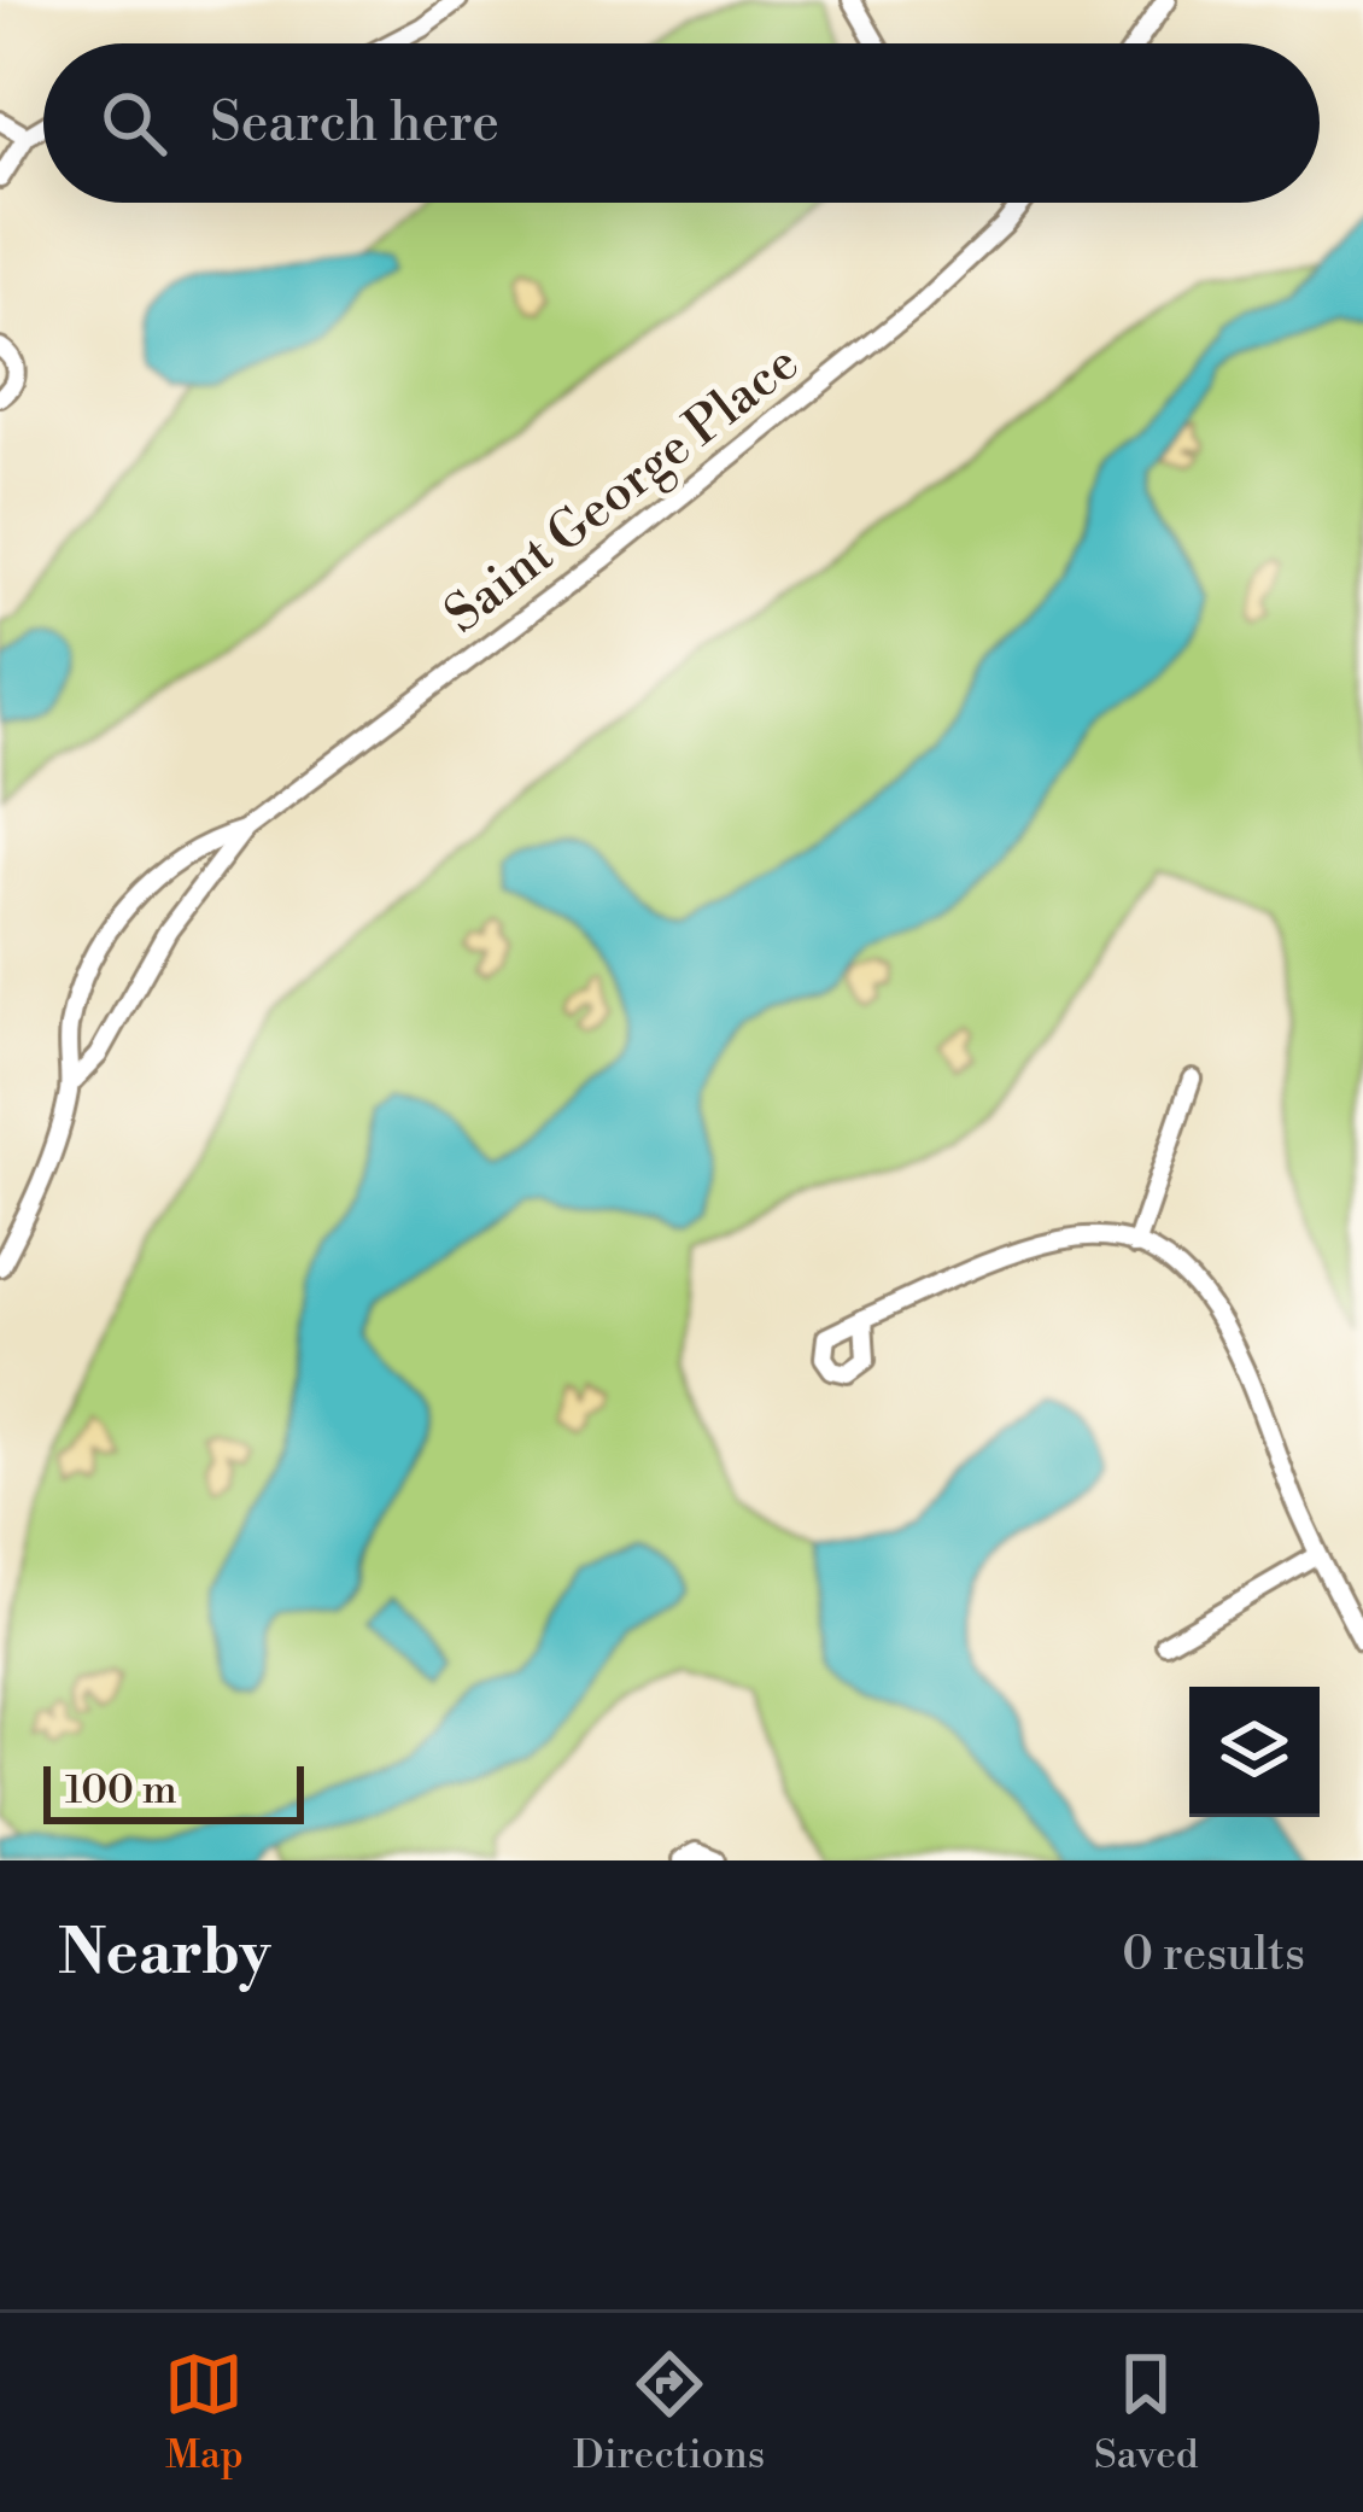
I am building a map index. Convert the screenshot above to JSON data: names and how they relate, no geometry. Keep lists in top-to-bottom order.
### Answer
{
  "streets": {
    "street": ["Saint George Place"]
  },
  "scale_bar": "100 m",
  "page": {
    "search": "Search here",
    "scale": "100 m",
    "heading": ["Nearby", "0 results"],
    "nav": ["Map", "Directions", "Saved"]
  }
}
